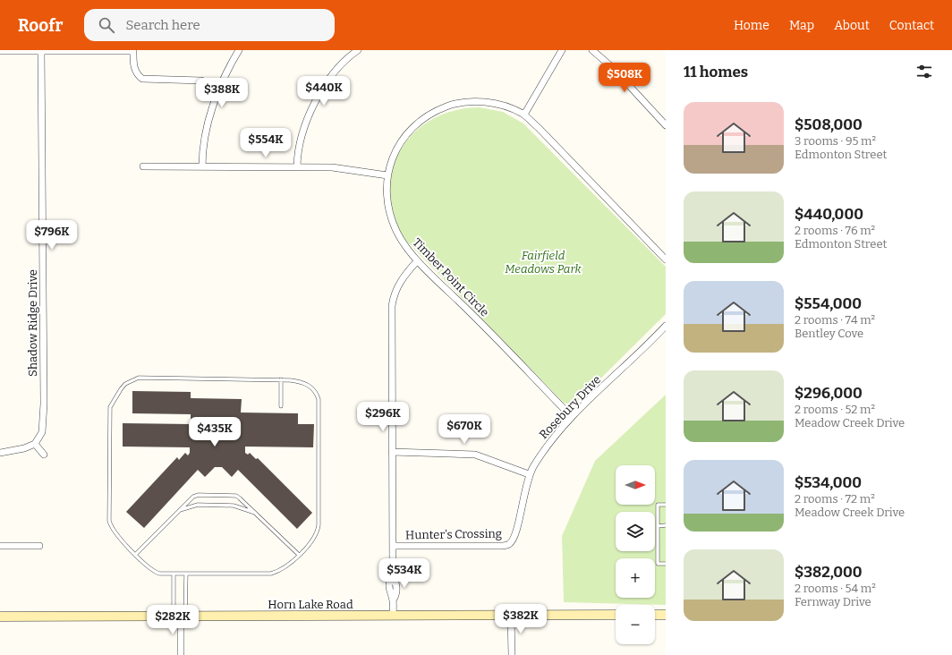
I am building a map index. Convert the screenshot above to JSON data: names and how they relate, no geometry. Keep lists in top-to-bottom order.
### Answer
{
  "streets": {
    "main road": ["Horn Lake Road"],
    "street": [
      "Timber Point Circle",
      "Shadow Ridge Drive",
      "Rosebury Drive",
      "Hunter's Crossing"
    ]
  },
  "crossings": [
    ["Timber Point Circle", "Rosebury Drive"],
    ["Rosebury Drive", "Hunter's Crossing"]
  ],
  "parks": ["Fairfield Meadows Park"],
  "north": "right",
  "page": {
    "header": "Roofr",
    "search": "Search here",
    "nav": [
      "Home",
      "Map",
      "About",
      "Contact"
    ],
    "heading": "11 homes",
    "price": [
      "$508K",
      "$440K",
      "$388K",
      "$554K",
      "$796K",
      "$296K",
      "$670K",
      "$435K",
      "$534K",
      "$382K",
      "$282K"
    ],
    "list": [
      {
        "name": "$508,000",
        "note": "3 rooms · 95 m² · Edmonton Street"
      },
      {
        "name": "$440,000",
        "note": "2 rooms · 76 m² · Edmonton Street"
      },
      {
        "name": "$554,000",
        "note": "2 rooms · 74 m² · Bentley Cove"
      },
      {
        "name": "$296,000",
        "note": "2 rooms · 52 m² · Meadow Creek Drive"
      },
      {
        "name": "$534,000",
        "note": "2 rooms · 72 m² · Meadow Creek Drive"
      },
      {
        "name": "$382,000",
        "note": "2 rooms · 54 m² · Fernway Drive"
      }
    ],
    "map_buttons": ["+", "−"]
  }
}
